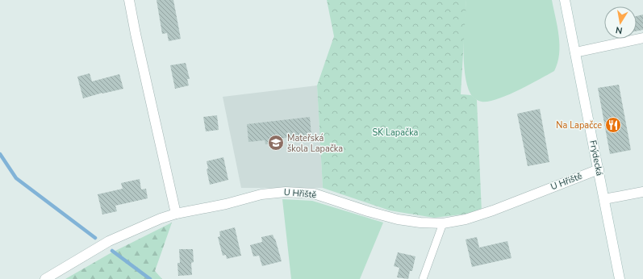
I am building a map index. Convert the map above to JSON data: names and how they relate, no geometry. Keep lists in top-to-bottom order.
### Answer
{
  "streets": {
    "street": ["Frýdecká", "U Hřiště"]
  },
  "crossings": [
    ["Frýdecká", "U Hřiště"]
  ],
  "parks": ["SK Lapačka"],
  "places": {
    "restaurant": ["Na Lapačce"],
    "school or university": ["Mateřská škola Lapačka"]
  },
  "north": "bottom"
}
